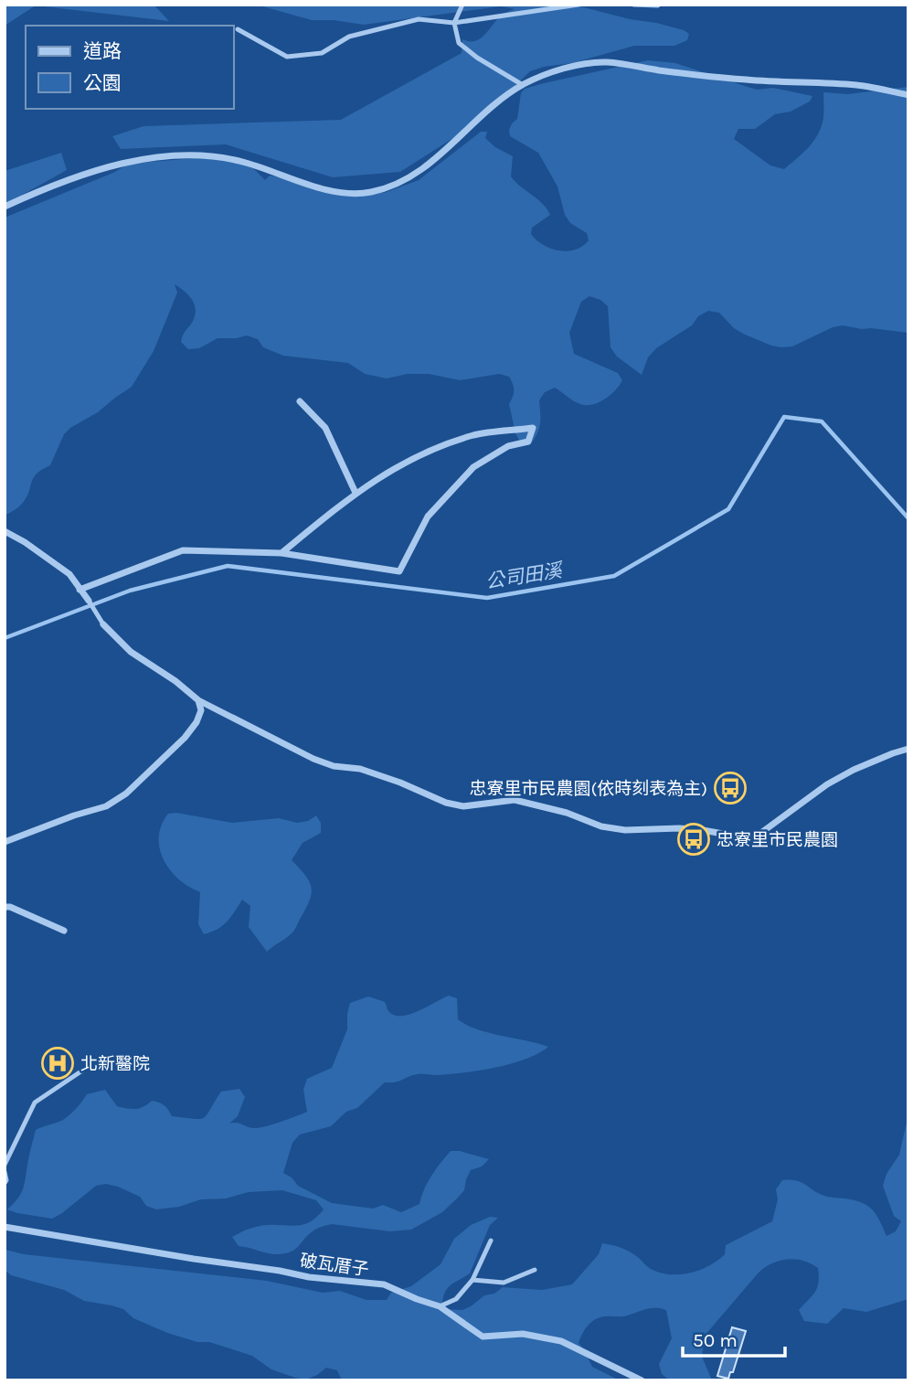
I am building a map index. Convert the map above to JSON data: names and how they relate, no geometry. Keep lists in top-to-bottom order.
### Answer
{
  "streets": {
    "street": ["破瓦厝子"]
  },
  "water": ["公司田溪"],
  "places": {
    "bus stop": ["忠寮里市民農園(依時刻表為主)", "忠寮里市民農園"],
    "hospital": ["北新醫院"]
  },
  "legend": ["道路", "公園"],
  "scale_bar": "50 m"
}
